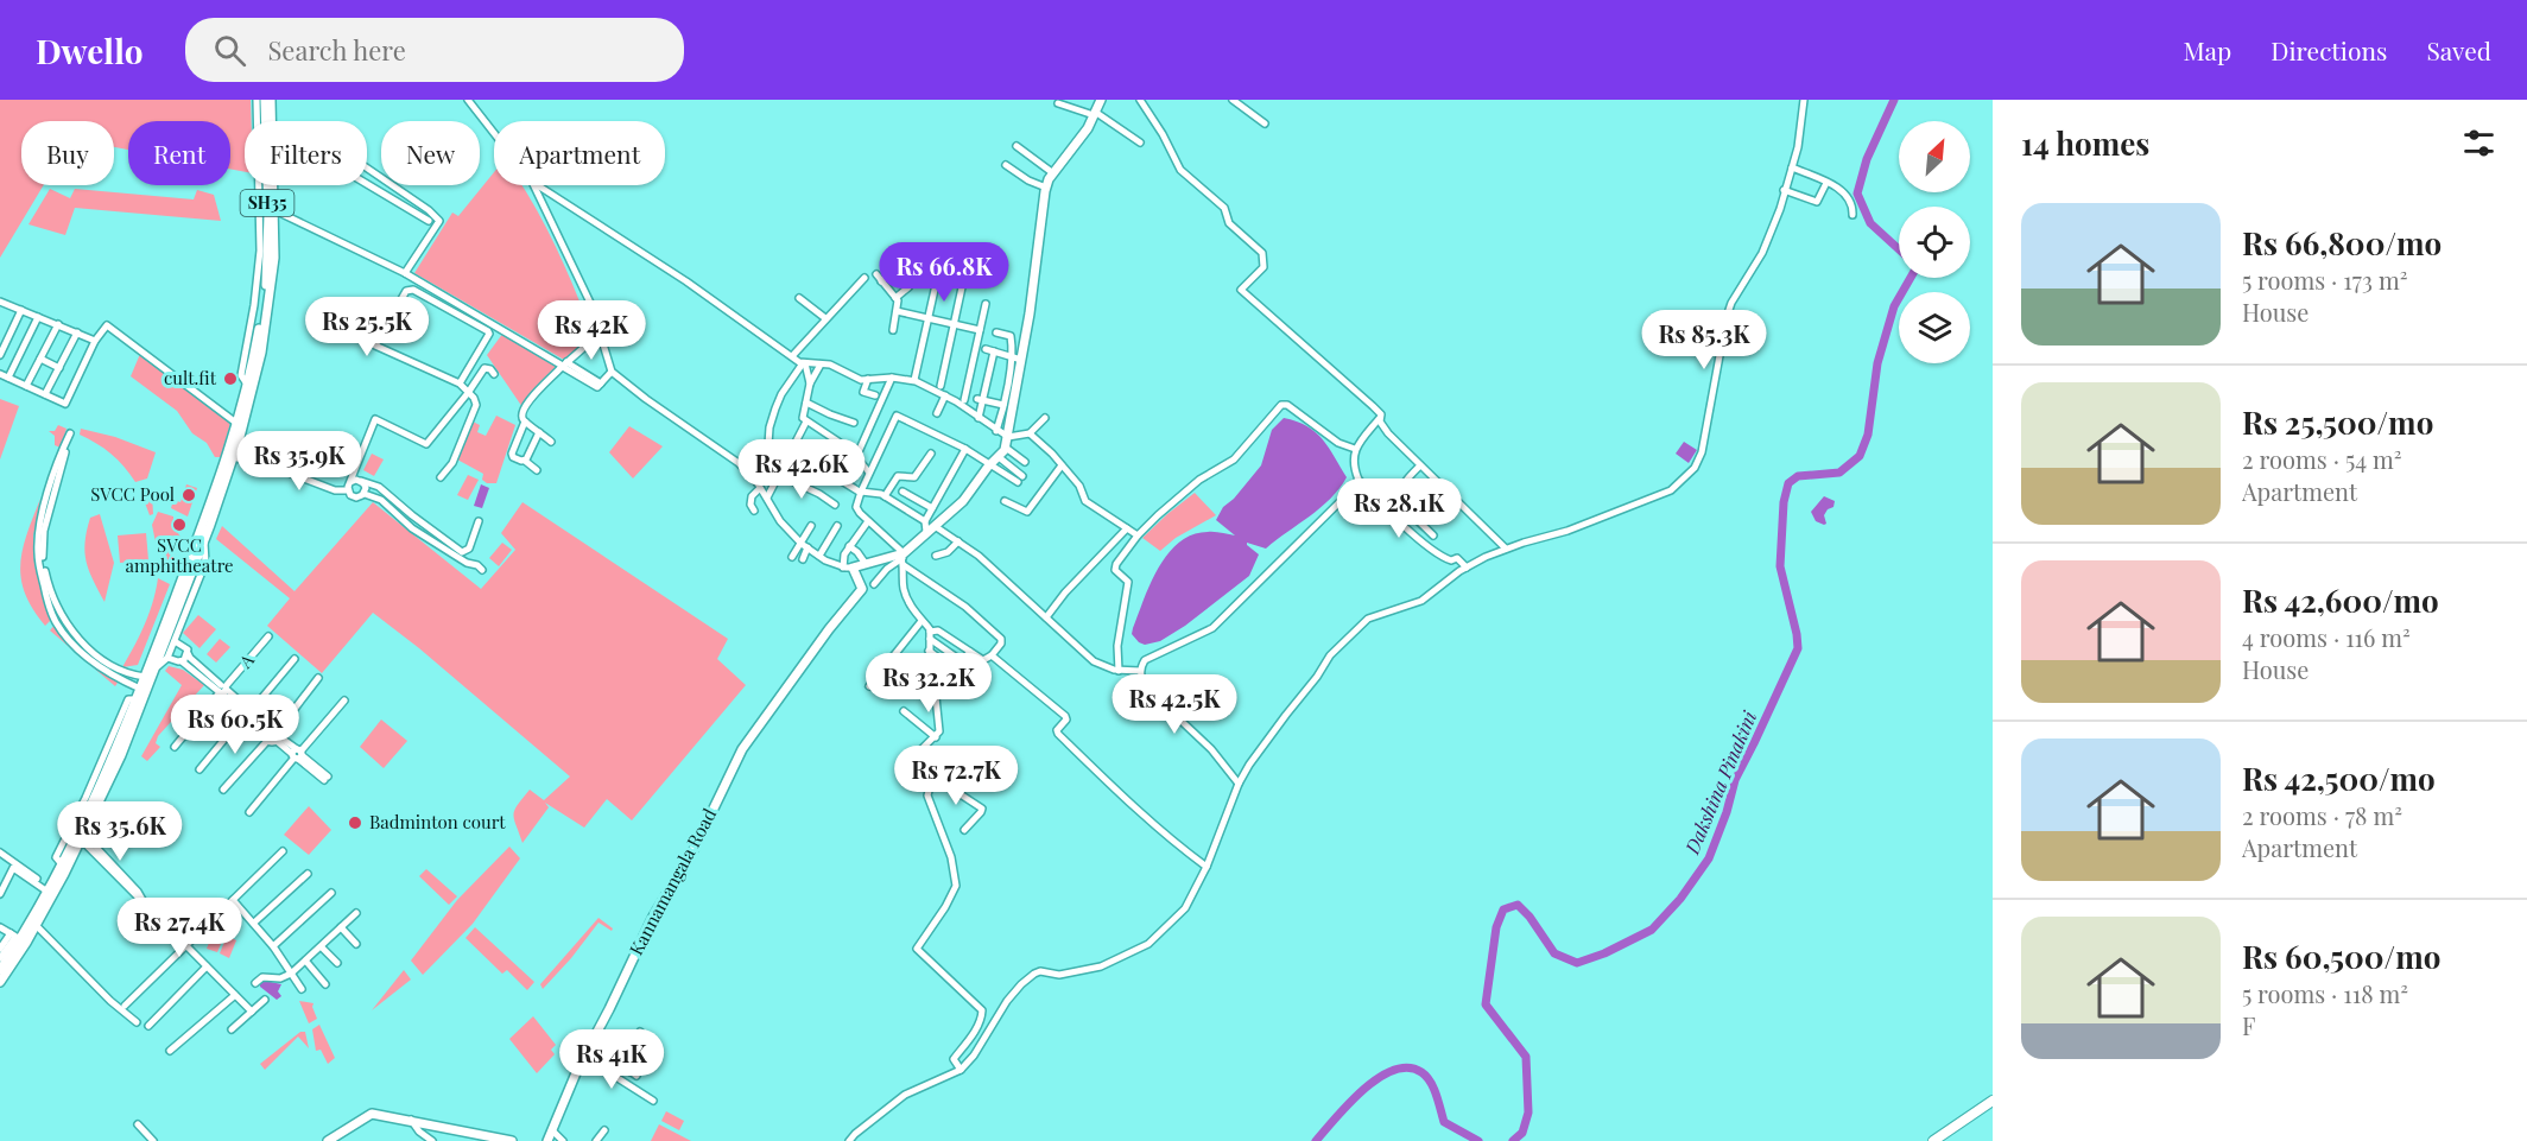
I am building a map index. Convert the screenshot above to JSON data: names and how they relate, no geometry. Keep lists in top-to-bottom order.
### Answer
{
  "streets": {
    "main road": ["SH35", "Kannamangala Road"],
    "street": ["A"]
  },
  "water": ["Dakshina Pinakini"],
  "places": [
    "cult.fit",
    "SVCC Pool",
    "SVCC amphitheatre",
    "Badminton court"
  ],
  "north": "top right",
  "page": {
    "header": "Dwello",
    "search": "Search here",
    "nav": ["Map", "Directions", "Saved"],
    "heading": "14 homes",
    "chip": [
      "Buy",
      "Rent",
      "Filters",
      "New",
      "Apartment"
    ],
    "list": [
      {
        "name": "Rs 66,800/mo",
        "note": "5 rooms · 173 m² · House"
      },
      {
        "name": "Rs 25,500/mo",
        "note": "2 rooms · 54 m² · Apartment"
      },
      {
        "name": "Rs 42,600/mo",
        "note": "4 rooms · 116 m² · House"
      },
      {
        "name": "Rs 42,500/mo",
        "note": "2 rooms · 78 m² · Apartment"
      },
      {
        "name": "Rs 60,500/mo",
        "note": "5 rooms · 118 m² · F"
      }
    ],
    "price": [
      "Rs 66.8K",
      "Rs 25.5K",
      "Rs 42K",
      "Rs 85.3K",
      "Rs 35.9K",
      "Rs 42.6K",
      "Rs 28.1K",
      "Rs 32.2K",
      "Rs 42.5K",
      "Rs 60.5K",
      "Rs 72.7K",
      "Rs 35.6K",
      "Rs 27.4K",
      "Rs 41K"
    ]
  }
}
